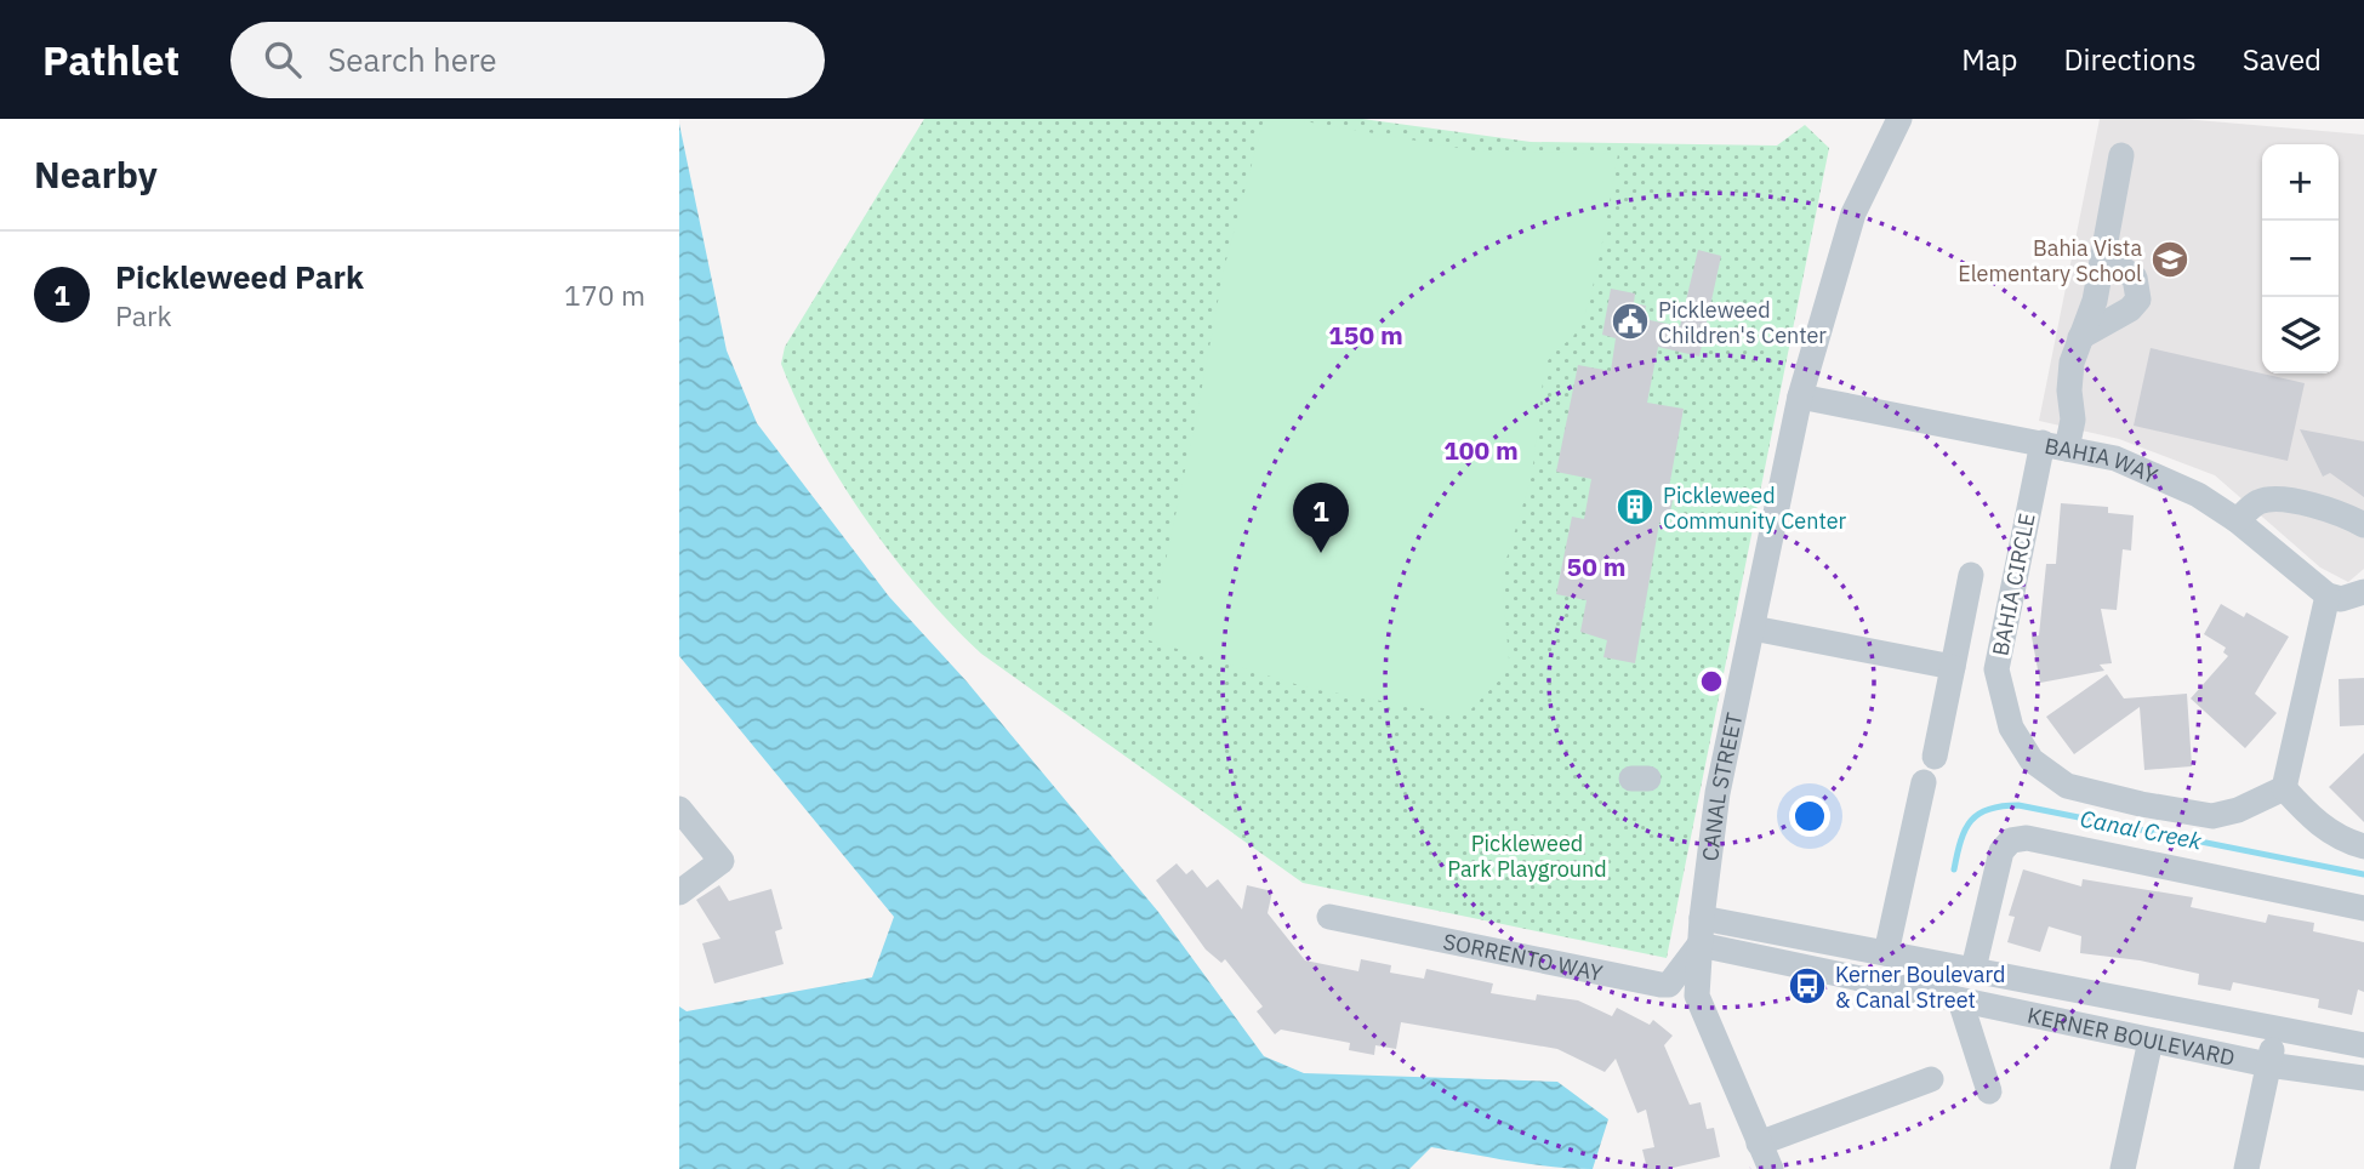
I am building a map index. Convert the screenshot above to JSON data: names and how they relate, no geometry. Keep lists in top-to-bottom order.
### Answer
{
  "streets": {
    "street": [
      "BAHIA WAY",
      "BAHIA CIRCLE",
      "CANAL STREET",
      "SORRENTO WAY",
      "KERNER BOULEVARD"
    ]
  },
  "crossings": [
    ["BAHIA WAY", "BAHIA CIRCLE"],
    ["BAHIA WAY", "CANAL STREET"],
    ["CANAL STREET", "SORRENTO WAY"],
    ["CANAL STREET", "KERNER BOULEVARD"],
    ["SORRENTO WAY", "KERNER BOULEVARD"]
  ],
  "water": ["Canal Creek"],
  "parks": ["Pickleweed Park Playground"],
  "places": {
    "school or university": ["Bahia Vista Elementary School"],
    "public building": ["Pickleweed Children's Center"],
    "building": ["Pickleweed Community Center"],
    "bus stop": ["Kerner Boulevard & Canal Street"]
  },
  "page": {
    "header": "Pathlet",
    "search": "Search here",
    "nav": ["Map", "Directions", "Saved"],
    "heading": "Nearby",
    "map_buttons": ["+", "−"],
    "list": [
      {
        "mark": "1",
        "name": "Pickleweed Park",
        "note": "Park",
        "value": "170 m"
      }
    ],
    "pins": "1"
  },
  "rings": ["150 m", "100 m", "50 m"]
}
